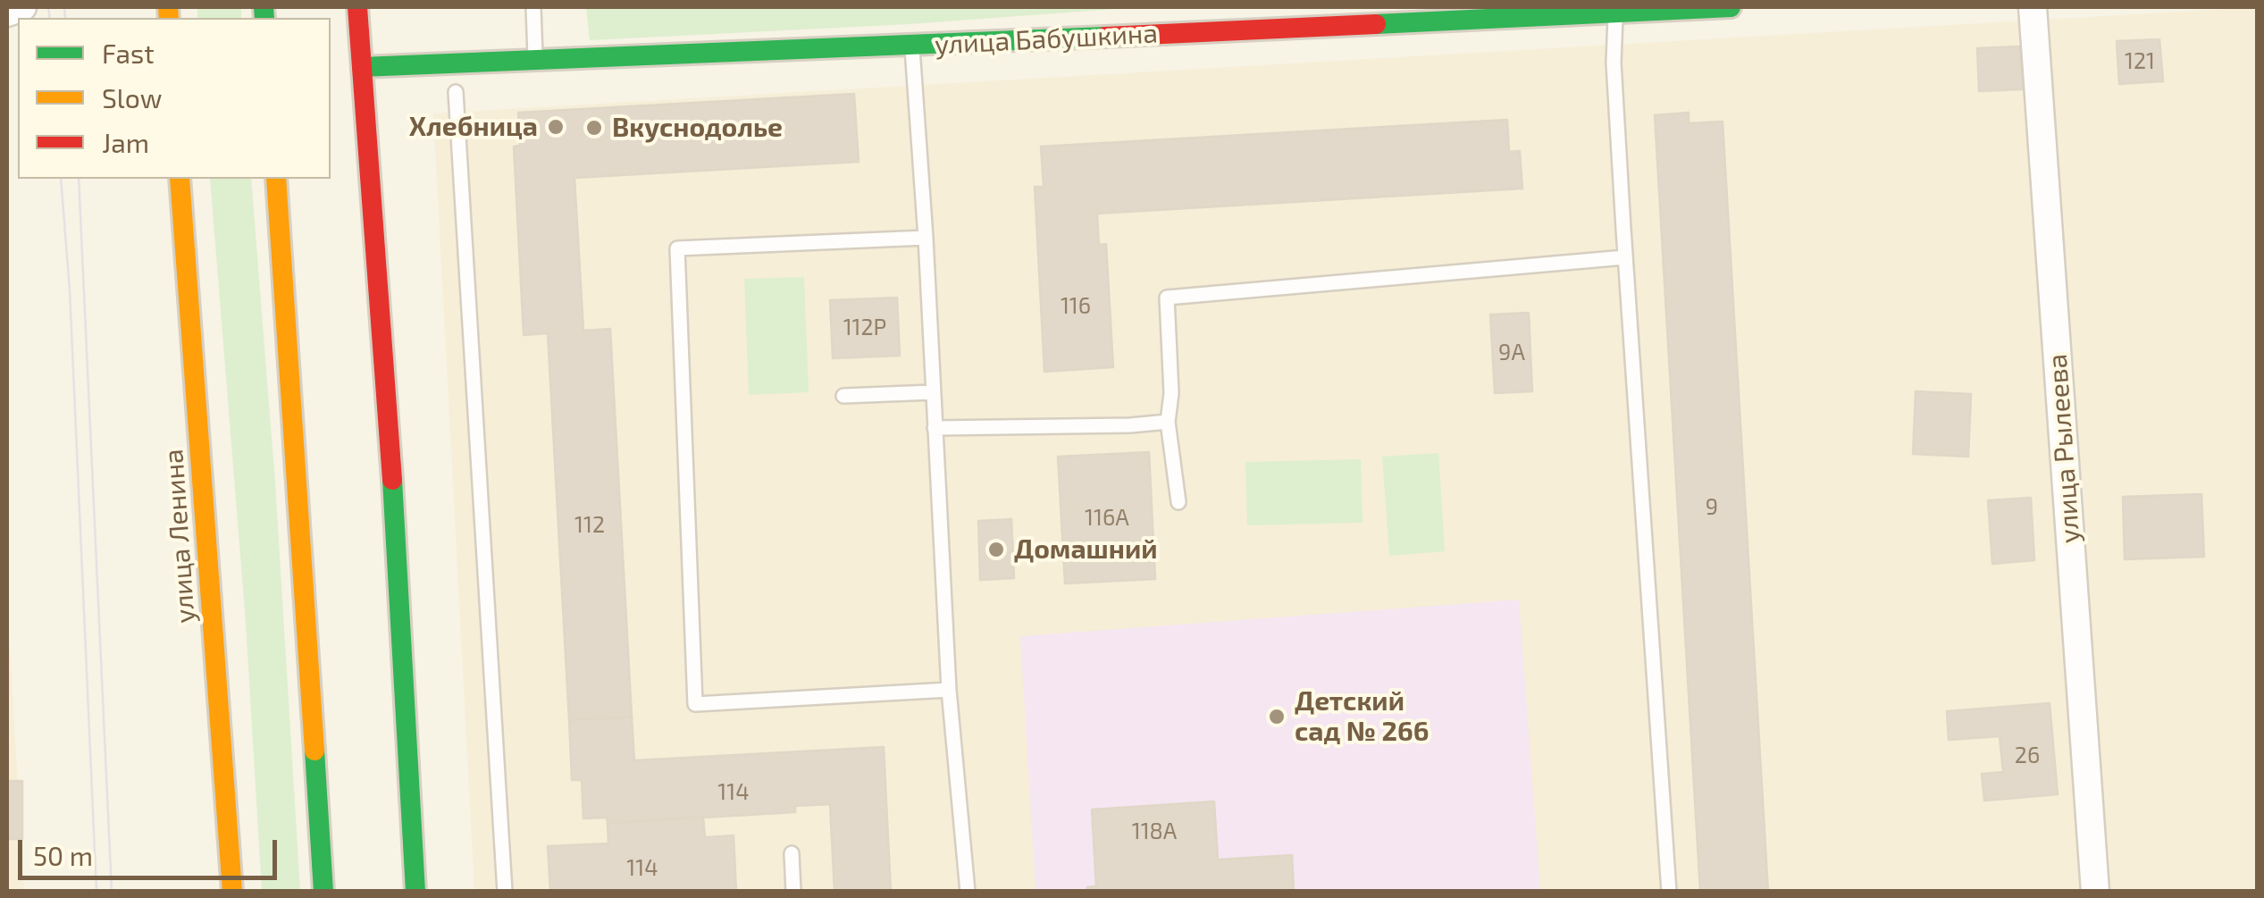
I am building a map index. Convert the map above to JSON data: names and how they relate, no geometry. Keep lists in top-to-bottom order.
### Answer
{
  "streets": {
    "street": ["улица Бабушкина", "улица Рылеева", "улица Ленина"]
  },
  "places": [
    "Хлебница",
    "Вкуснодолье",
    "Домашний",
    "Детский сад № 266"
  ],
  "house_numbers": [
    "121",
    "116",
    "112Р",
    "9А",
    "9",
    "116А",
    "112",
    "26",
    "114",
    "118А",
    "114"
  ],
  "legend": ["Fast", "Slow", "Jam"],
  "scale_bar": "50 m"
}
